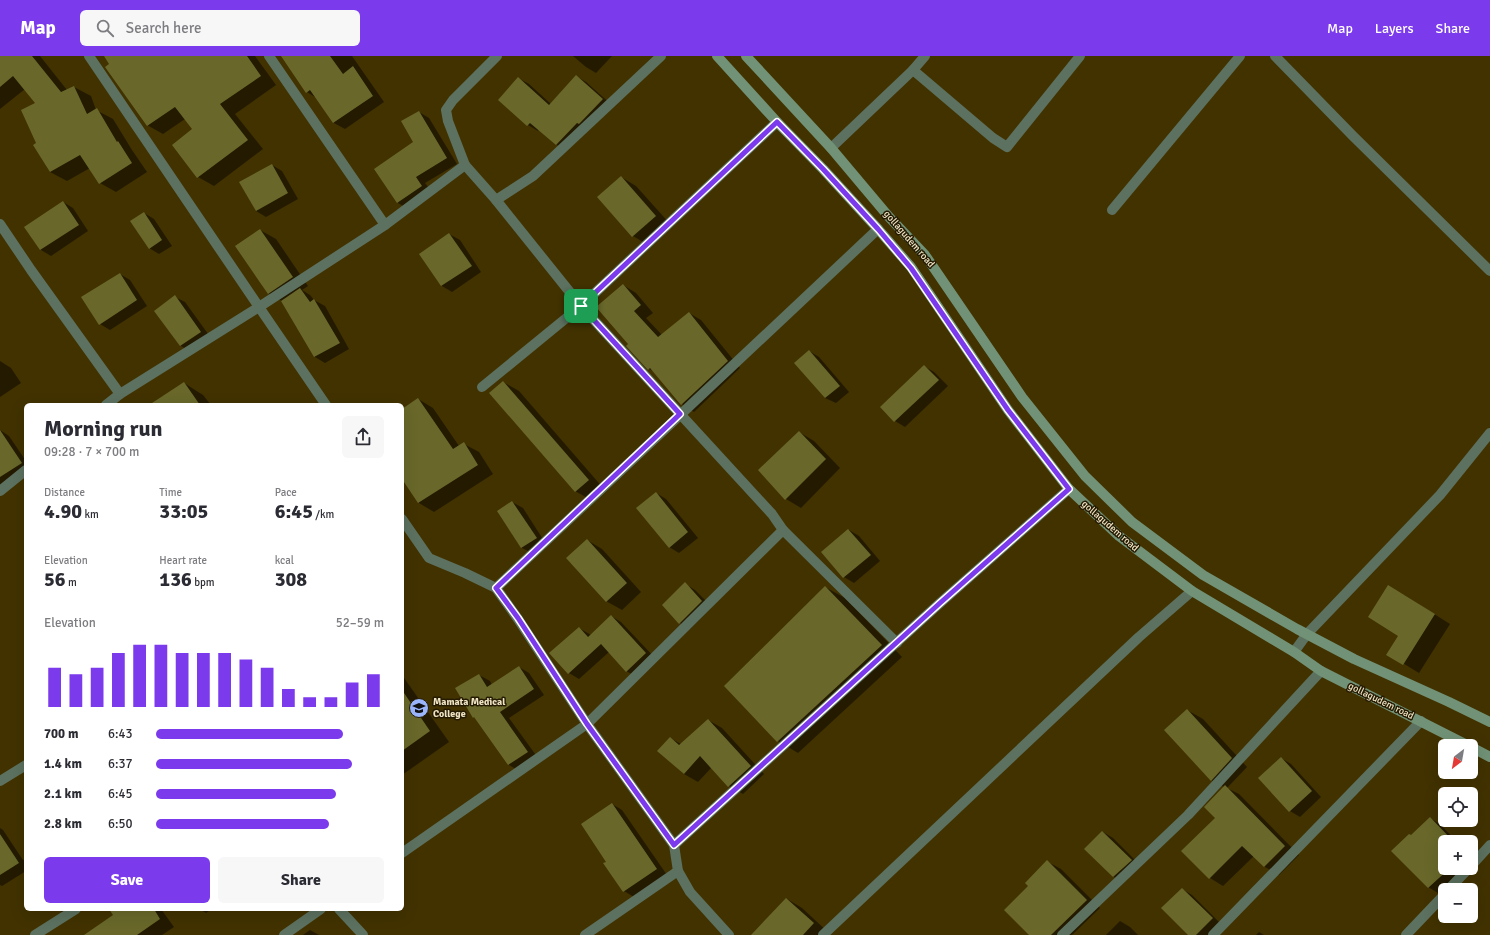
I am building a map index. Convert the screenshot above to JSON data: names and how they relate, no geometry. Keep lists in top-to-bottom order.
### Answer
{
  "streets": {
    "street": ["gollagudem road"]
  },
  "places": {
    "school or university": ["Mamata Medical College"]
  },
  "north": "bottom left",
  "page": {
    "header": "Map",
    "search": "Search here",
    "nav": ["Map", "Layers", "Share"],
    "heading": ["Morning run", "09:28 · 7 × 700 m"],
    "stats": [
      ["Distance", "4.90 km"],
      ["Time", "33:05"],
      ["Pace", "6:45 /km"],
      ["Elevation", "56 m"],
      ["Heart rate", "136 bpm"],
      ["kcal", "308"]
    ],
    "chart": ["Elevation", "52–59 m"],
    "list": [
      {
        "name": "700 m",
        "note": "6:43"
      },
      {
        "name": "1.4 km",
        "note": "6:37"
      },
      {
        "name": "2.1 km",
        "note": "6:45"
      },
      {
        "name": "2.8 km",
        "note": "6:50"
      }
    ],
    "map_buttons": ["+", "−"],
    "buttons": ["Save", "Share"]
  }
}
